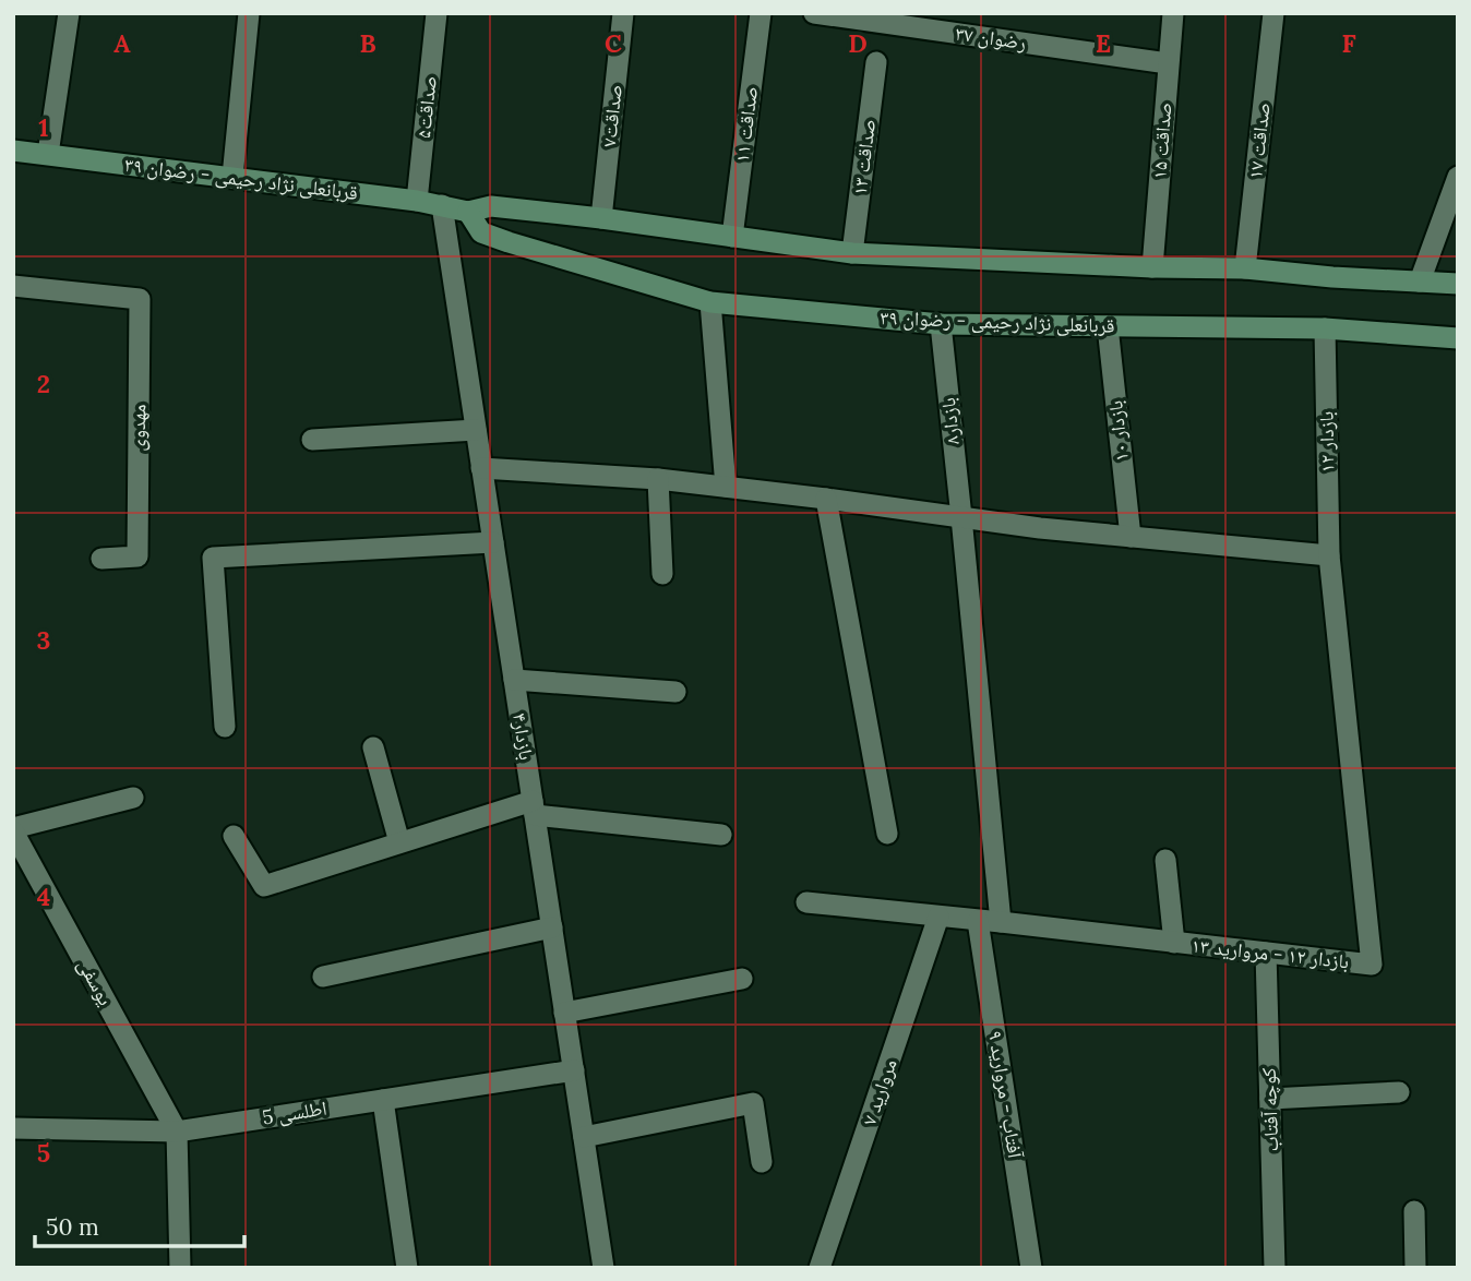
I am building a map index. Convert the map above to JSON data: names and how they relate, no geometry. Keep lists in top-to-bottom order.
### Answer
{
  "streets": {
    "main road": ["قربانعلی نژاد رحیمی - رضوان ۳۹"],
    "street": [
      "رضوان ۳۷",
      "صداقت۵",
      "صداقت۷",
      "صداقت ۱۱",
      "صداقت ۱۵",
      "صداقت ۱۷",
      "صداقت ۱۳",
      "بازدار۸",
      "مهدوی",
      "بازدار ۱۰",
      "بازدار ۱۲",
      "بازدار۴",
      "بازدار ۱۲ - مروارید ۱۳",
      "یوسفی",
      "مروارید ۷",
      "آفتاب - مروارید ۹",
      "کوچه آفتاب",
      "اطلسی 5"
    ]
  },
  "crossings": [
    ["رضوان ۳۷", "صداقت ۱۵"],
    ["صداقت۵", "قربانعلی نژاد رحیمی - رضوان ۳۹"],
    ["صداقت۷", "قربانعلی نژاد رحیمی - رضوان ۳۹"],
    ["صداقت ۱۱", "قربانعلی نژاد رحیمی - رضوان ۳۹"],
    ["صداقت ۱۵", "قربانعلی نژاد رحیمی - رضوان ۳۹"],
    ["صداقت ۱۷", "قربانعلی نژاد رحیمی - رضوان ۳۹"],
    ["صداقت ۱۳", "قربانعلی نژاد رحیمی - رضوان ۳۹"],
    ["قربانعلی نژاد رحیمی - رضوان ۳۹", "بازدار۸"],
    ["قربانعلی نژاد رحیمی - رضوان ۳۹", "بازدار ۱۰"],
    ["قربانعلی نژاد رحیمی - رضوان ۳۹", "بازدار ۱۲"],
    ["قربانعلی نژاد رحیمی - رضوان ۳۹", "بازدار۴"],
    ["بازدار۸", "بازدار ۱۲ - مروارید ۱۳"],
    ["بازدار ۱۲", "بازدار ۱۲ - مروارید ۱۳"],
    ["بازدار۴", "اطلسی 5"],
    ["بازدار ۱۲ - مروارید ۱۳", "مروارید ۷"],
    ["بازدار ۱۲ - مروارید ۱۳", "آفتاب - مروارید ۹"],
    ["بازدار ۱۲ - مروارید ۱۳", "کوچه آفتاب"],
    ["یوسفی", "اطلسی 5"]
  ],
  "scale_bar": "50 m",
  "grid": {
    "columns": [
      "A",
      "B",
      "C",
      "D",
      "E",
      "F"
    ],
    "rows": [
      "1",
      "2",
      "3",
      "4",
      "5"
    ]
  }
}
